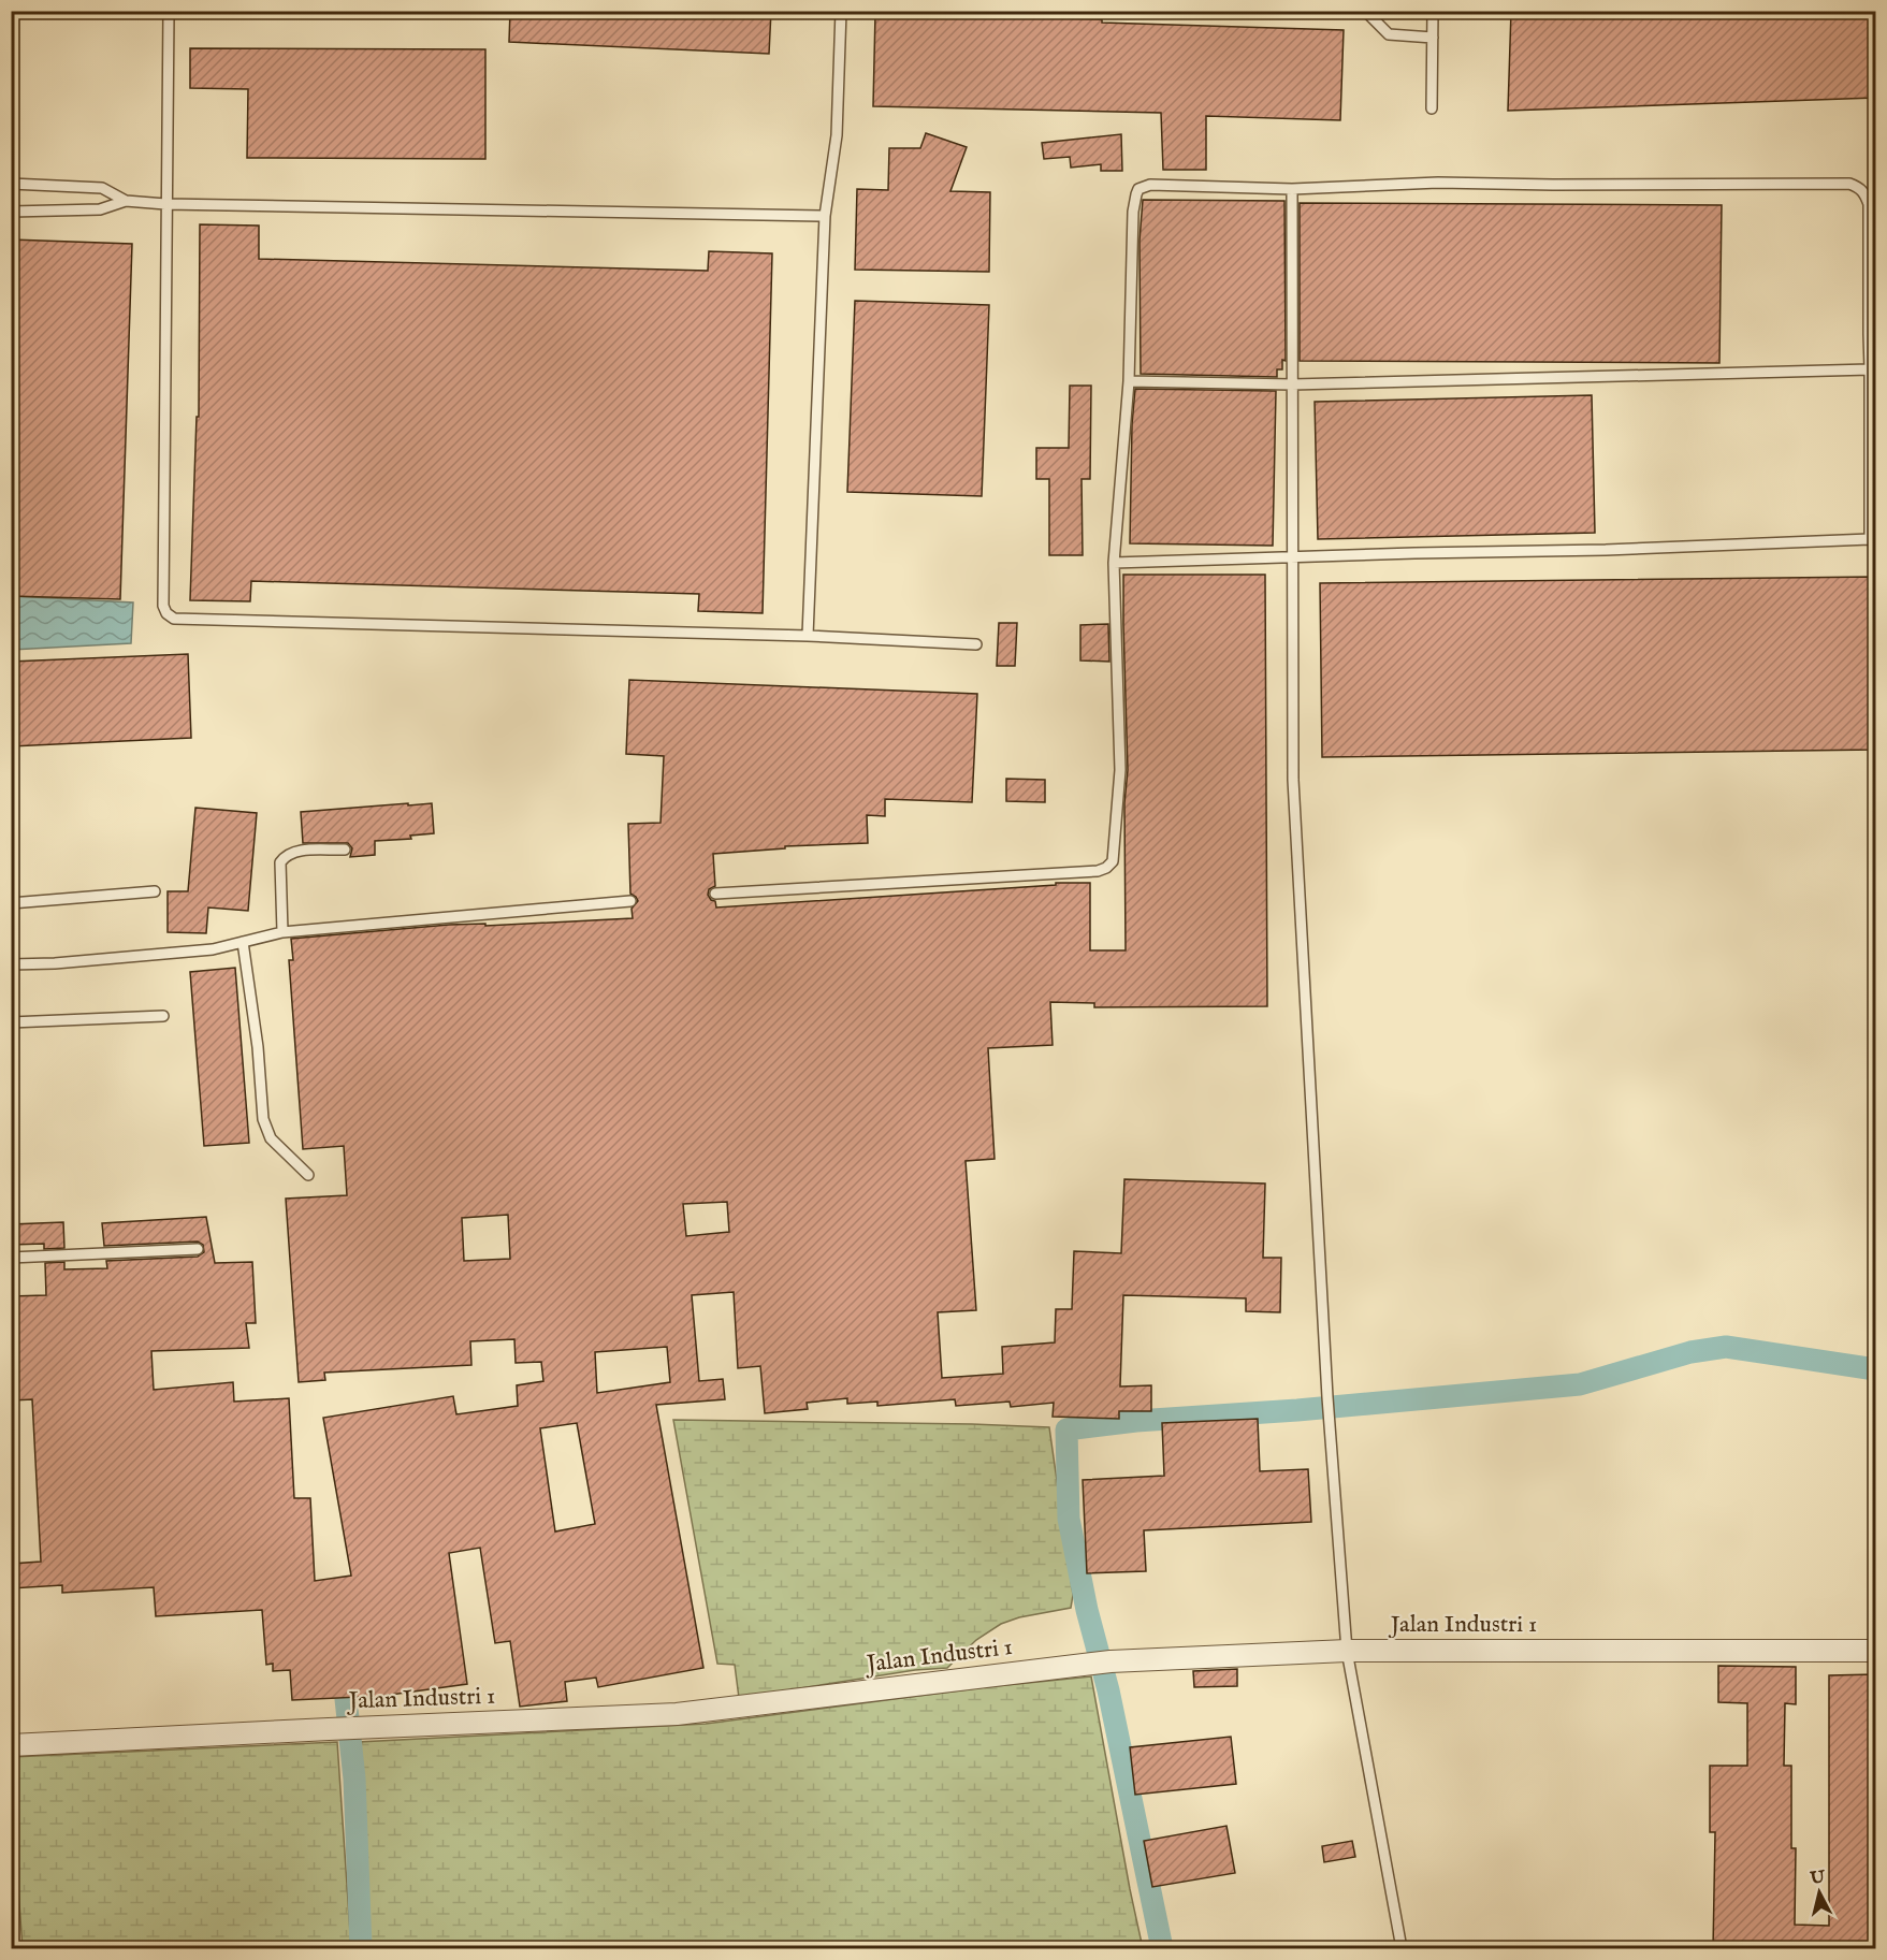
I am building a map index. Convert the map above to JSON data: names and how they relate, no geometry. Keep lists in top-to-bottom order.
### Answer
{
  "streets": {
    "street": ["Jalan Industri 1"]
  },
  "north": "top"
}
